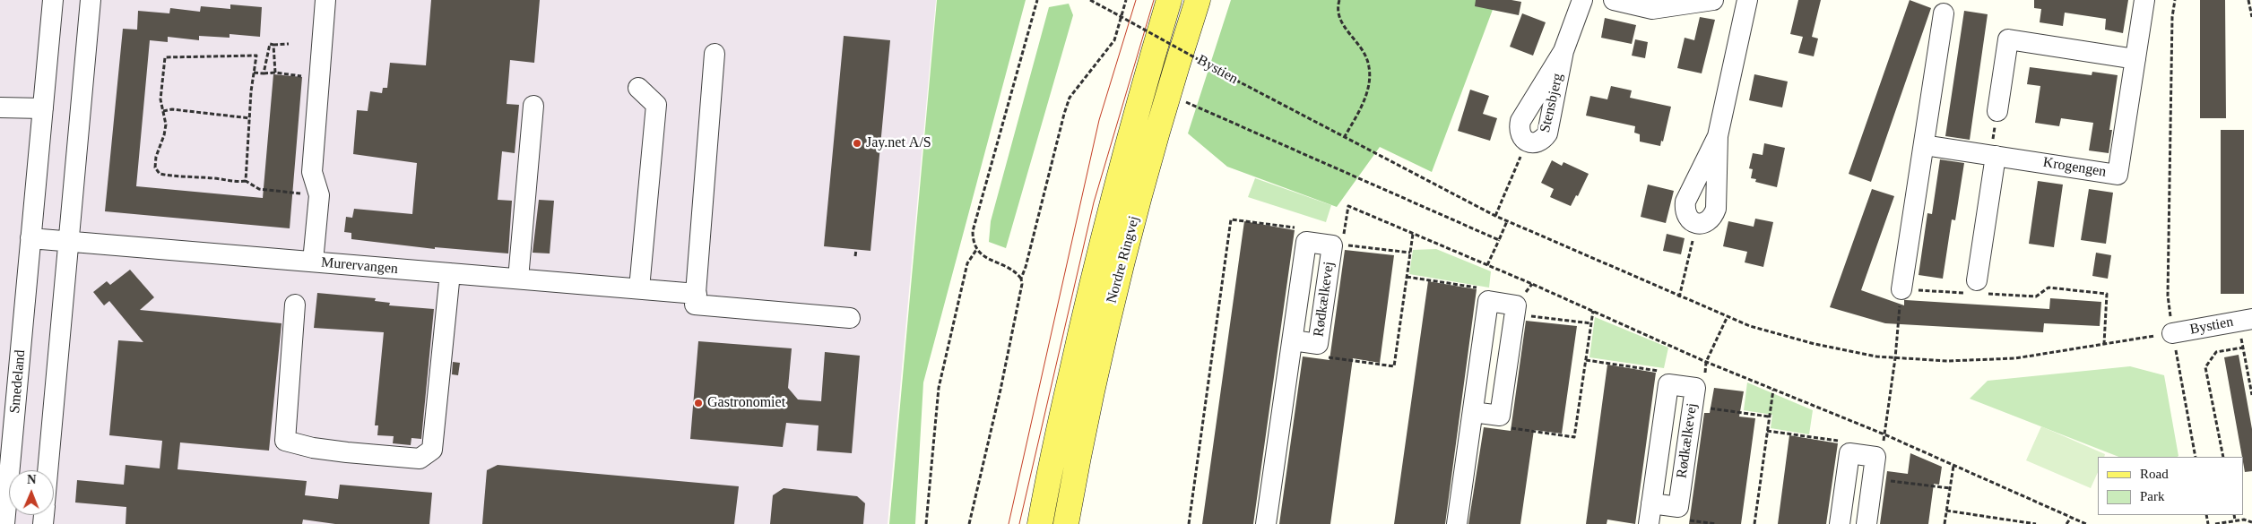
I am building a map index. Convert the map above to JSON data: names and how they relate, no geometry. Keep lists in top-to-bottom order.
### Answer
{
  "streets": {
    "main road": ["Nordre Ringvej"],
    "street": [
      "Bystien",
      "Stensbjerg",
      "Krogengen",
      "Murervangen",
      "Rødkælkevej",
      "Smedeland"
    ]
  },
  "places": ["Jay.net A/S", "Gastronomiet"],
  "legend": ["Road", "Park"],
  "north": "top"
}
